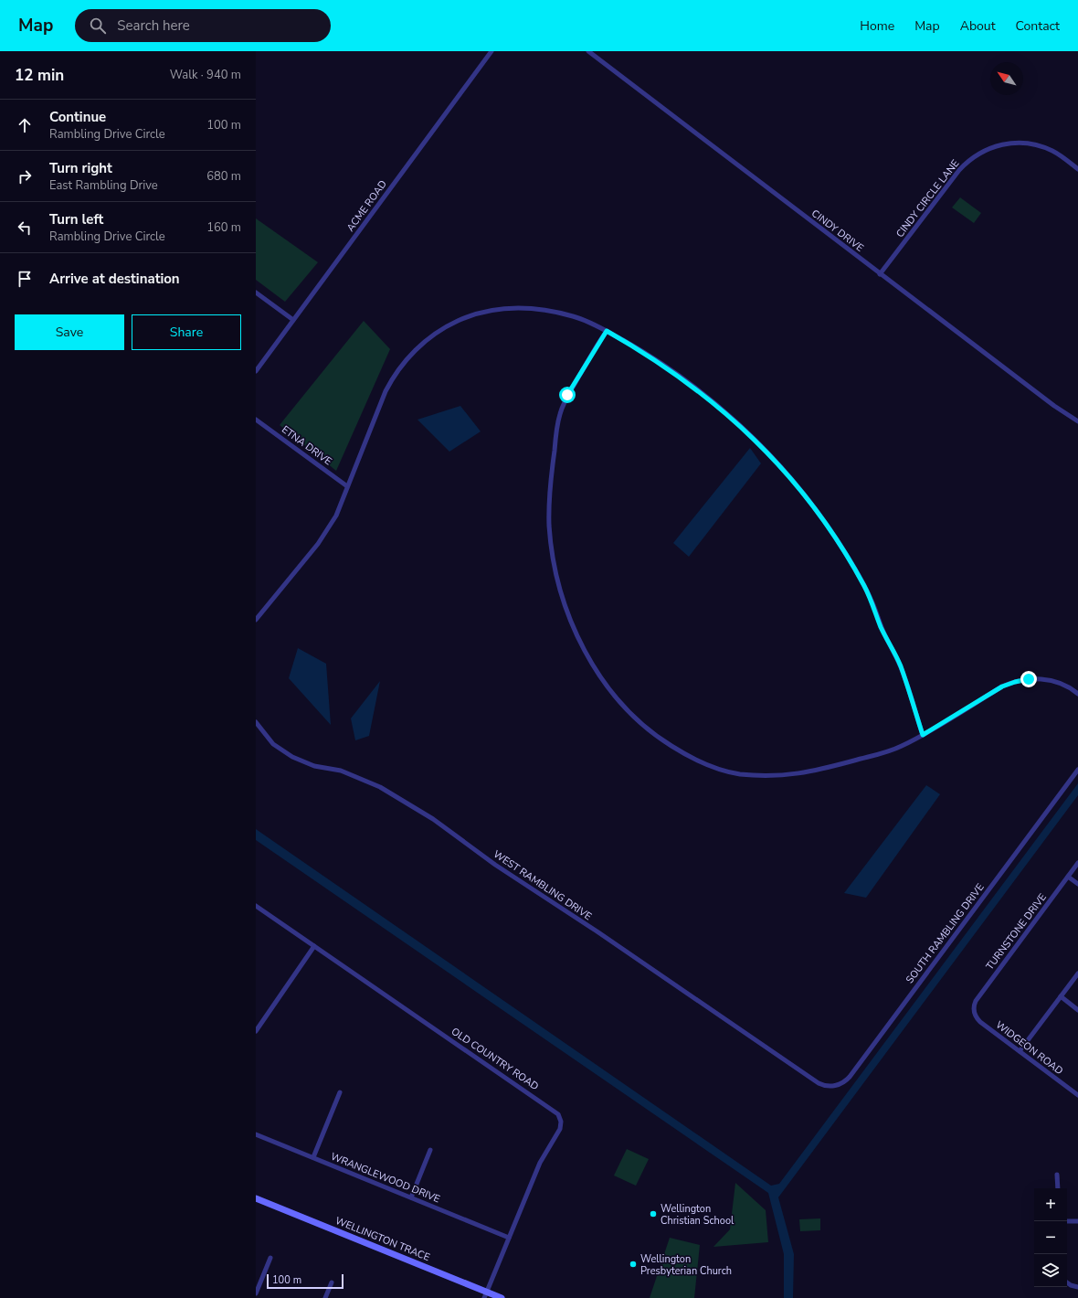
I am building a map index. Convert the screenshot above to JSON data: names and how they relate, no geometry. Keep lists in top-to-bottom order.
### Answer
{
  "streets": {
    "street": [
      "CINDY CIRCLE LANE",
      "ACME ROAD",
      "CINDY DRIVE",
      "ETNA DRIVE",
      "WEST RAMBLING DRIVE",
      "TURNSTONE DRIVE",
      "SOUTH RAMBLING DRIVE",
      "WIDGEON ROAD",
      "OLD COUNTRY ROAD",
      "WRANGLEWOOD DRIVE",
      "WELLINGTON TRACE"
    ]
  },
  "crossings": [
    ["CINDY CIRCLE LANE", "CINDY DRIVE"],
    ["WEST RAMBLING DRIVE", "SOUTH RAMBLING DRIVE"],
    ["TURNSTONE DRIVE", "WIDGEON ROAD"],
    ["OLD COUNTRY ROAD", "WRANGLEWOOD DRIVE"],
    ["OLD COUNTRY ROAD", "WELLINGTON TRACE"]
  ],
  "places": ["Wellington Christian School", "Wellington Presbyterian Church"],
  "scale_bar": "100 m",
  "north": "top left",
  "page": {
    "header": "Map",
    "search": "Search here",
    "nav": [
      "Home",
      "Map",
      "About",
      "Contact"
    ],
    "heading": ["12 min", "Walk · 940 m"],
    "list": [
      ["Continue", "Rambling Drive Circle", "100 m"],
      ["Turn right", "East Rambling Drive", "680 m"],
      ["Turn left", "Rambling Drive Circle", "160 m"],
      "Arrive at destination"
    ],
    "buttons": ["Save", "Share"],
    "map_buttons": ["+", "−"],
    "scale": "100 m"
  }
}
